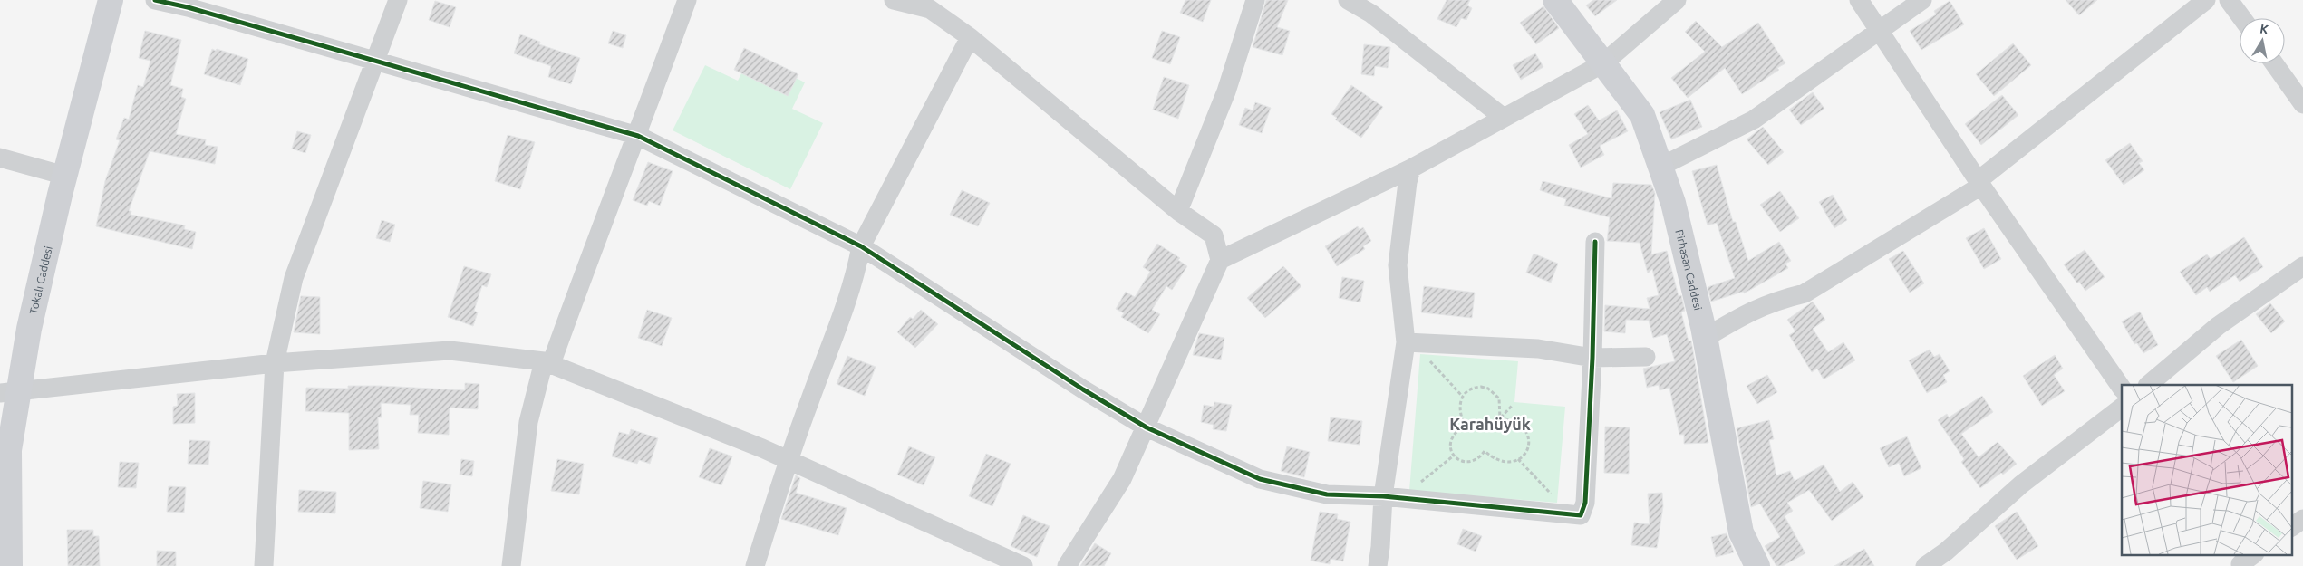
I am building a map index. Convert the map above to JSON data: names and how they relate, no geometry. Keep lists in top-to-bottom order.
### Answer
{
  "streets": {
    "street": ["Pirhasan Caddesi", "Tokalı Caddesi"]
  },
  "districts": ["Karahüyük"],
  "north": "top"
}
